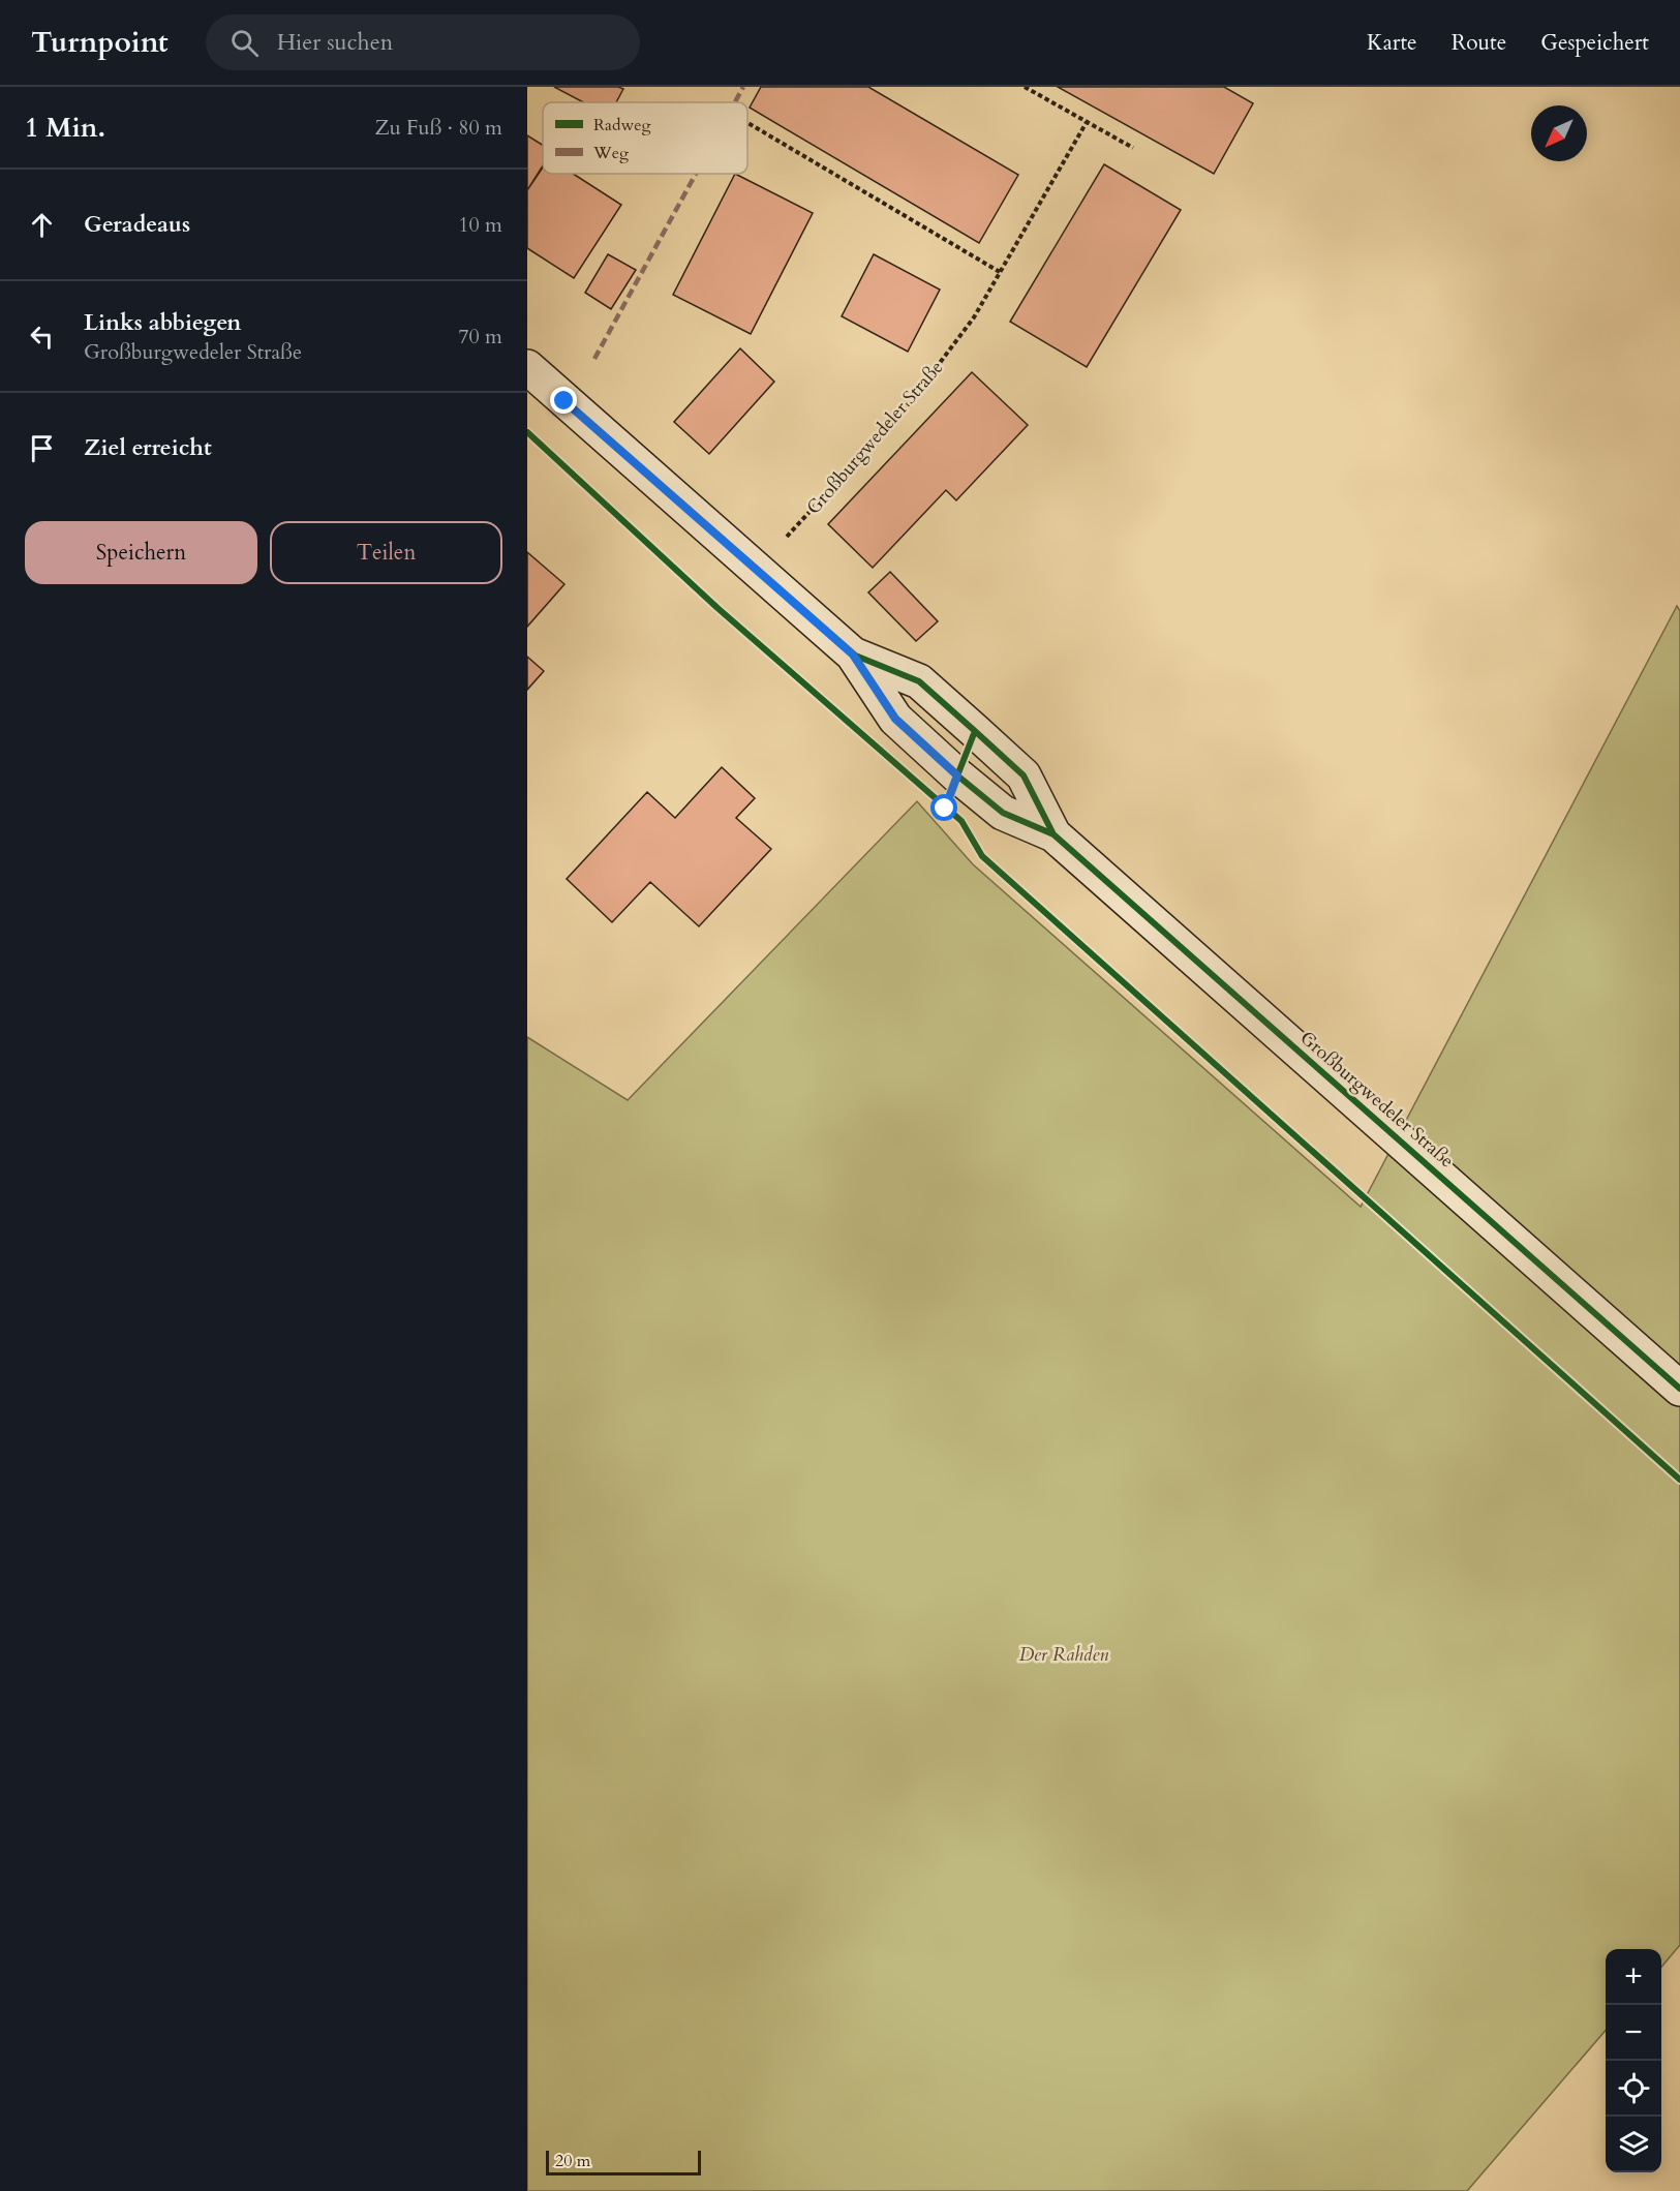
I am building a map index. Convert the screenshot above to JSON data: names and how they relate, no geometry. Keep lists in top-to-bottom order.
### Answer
{
  "streets": {
    "street": ["Großburgwedeler Straße"]
  },
  "parks": ["Der Rahden"],
  "legend": ["Radweg", "Weg"],
  "scale_bar": "20 m",
  "north": "bottom left",
  "page": {
    "header": "Turnpoint",
    "search": "Hier suchen",
    "nav": ["Karte", "Route", "Gespeichert"],
    "heading": ["1 Min.", "Zu Fuß · 80 m"],
    "list": [
      ["Geradeaus", "10 m"],
      ["Links abbiegen", "Großburgwedeler Straße", "70 m"],
      "Ziel erreicht"
    ],
    "buttons": ["Speichern", "Teilen"],
    "map_buttons": ["+", "−"],
    "scale": "20 m"
  }
}
